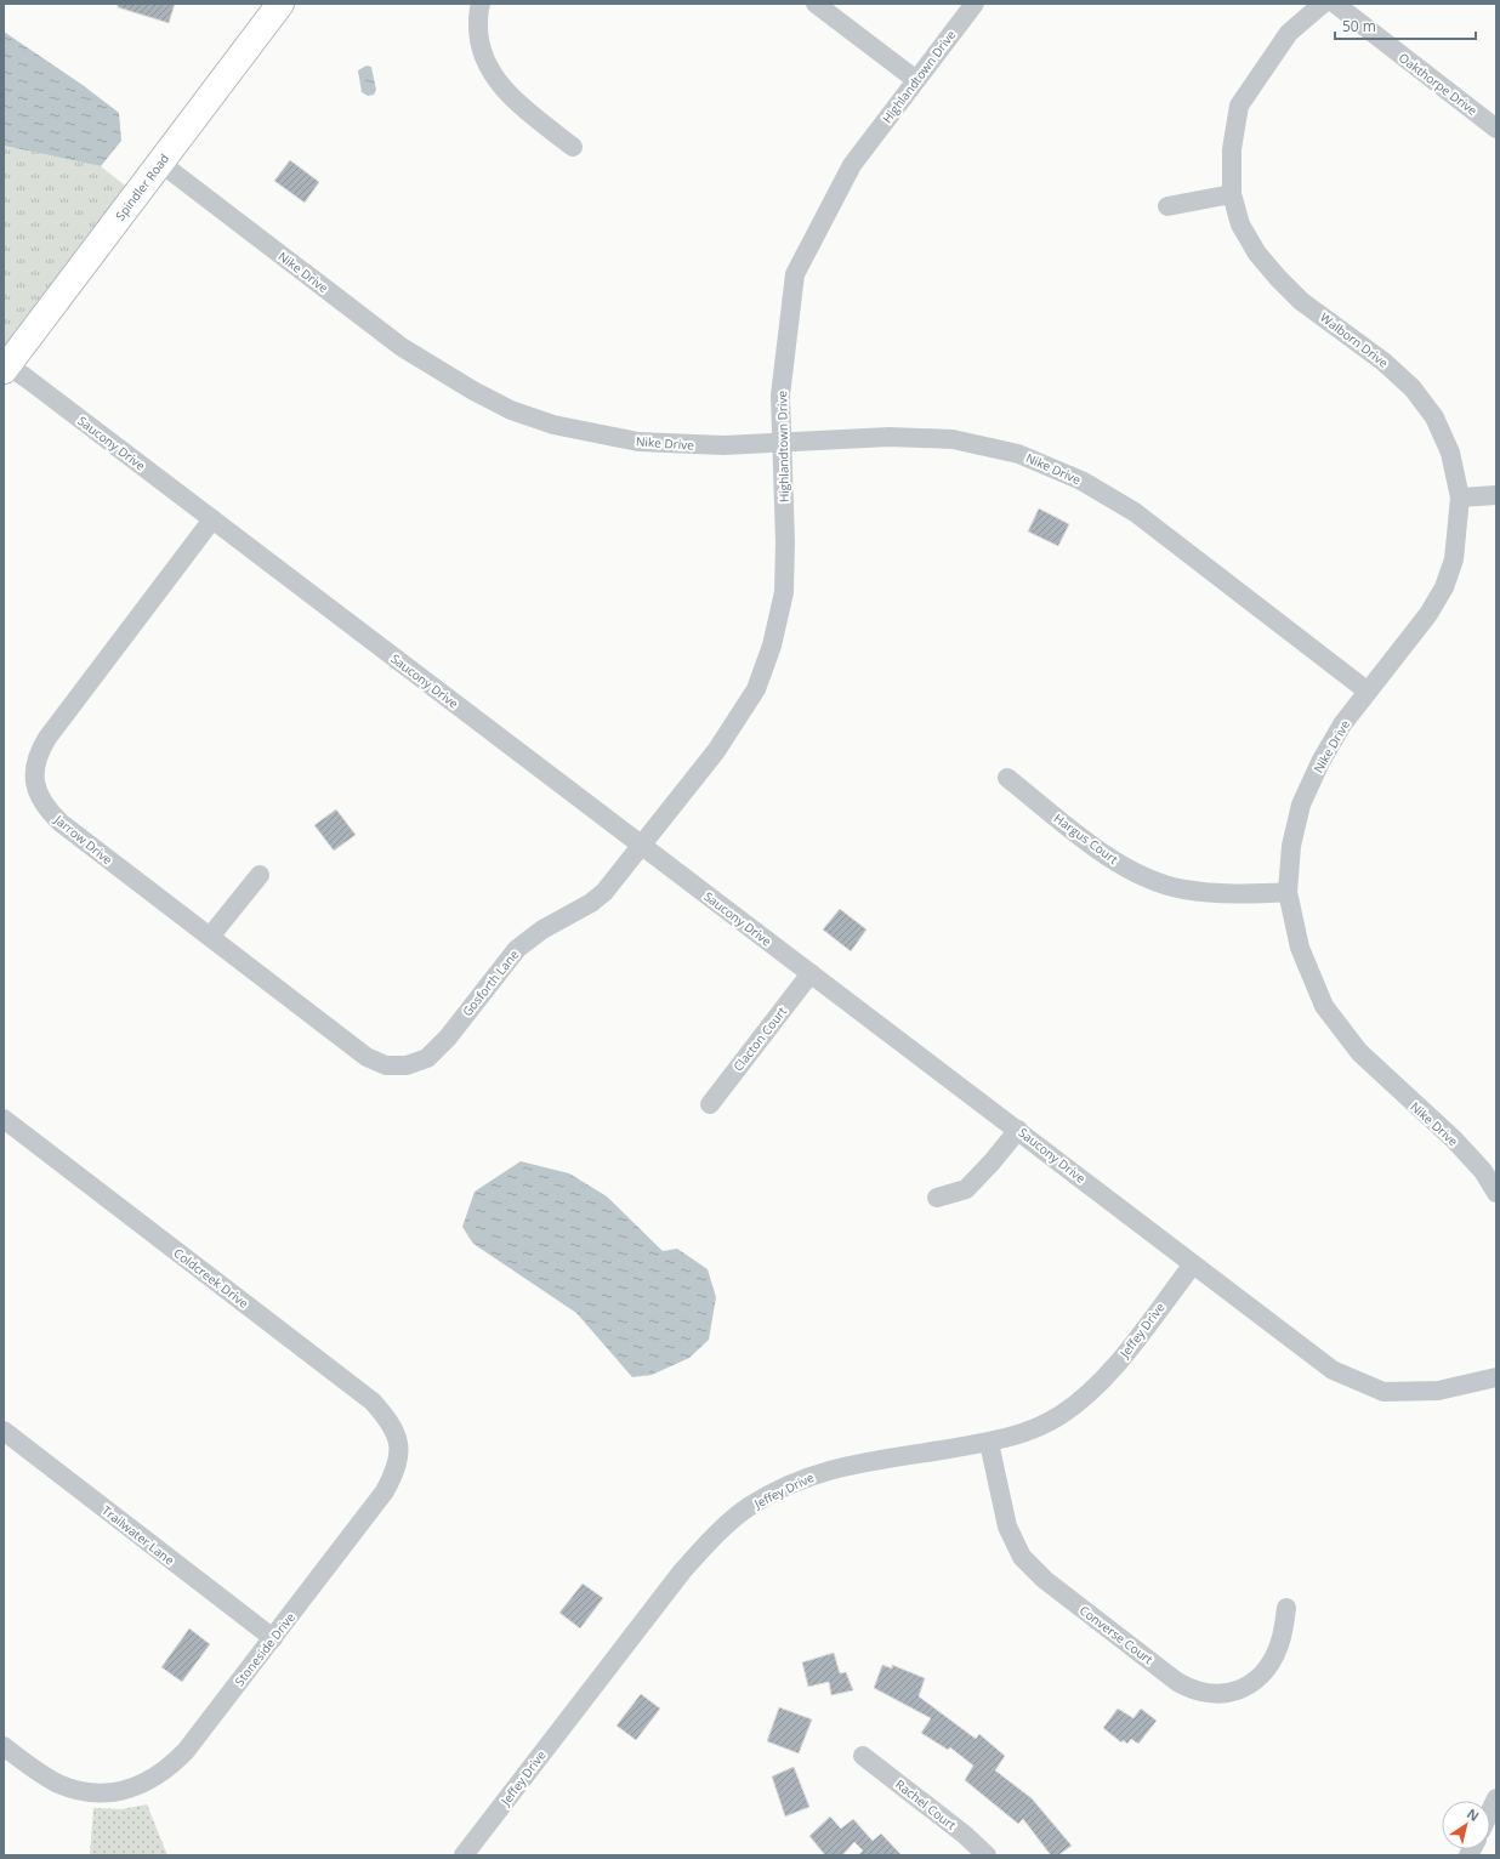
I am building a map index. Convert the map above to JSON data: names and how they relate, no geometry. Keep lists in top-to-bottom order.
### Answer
{
  "streets": {
    "street": [
      "Highlandtown Drive",
      "Oakthorpe Drive",
      "Spindler Road",
      "Nike Drive",
      "Walborn Drive",
      "Saucony Drive",
      "Hargus Court",
      "Jarrow Drive",
      "Gosforth Lane",
      "Clacton Court",
      "Coldcreek Drive",
      "Jeffey Drive",
      "Trailwater Lane",
      "Converse Court",
      "Stoneside Drive",
      "Rachel Court"
    ]
  },
  "crossings": [
    ["Highlandtown Drive", "Nike Drive"],
    ["Highlandtown Drive", "Saucony Drive"],
    ["Highlandtown Drive", "Gosforth Lane"],
    ["Spindler Road", "Nike Drive"],
    ["Spindler Road", "Saucony Drive"],
    ["Nike Drive", "Walborn Drive"],
    ["Nike Drive", "Hargus Court"],
    ["Saucony Drive", "Jarrow Drive"],
    ["Saucony Drive", "Gosforth Lane"],
    ["Saucony Drive", "Clacton Court"],
    ["Saucony Drive", "Jeffey Drive"],
    ["Jarrow Drive", "Gosforth Lane"],
    ["Coldcreek Drive", "Stoneside Drive"],
    ["Jeffey Drive", "Converse Court"],
    ["Trailwater Lane", "Stoneside Drive"]
  ],
  "scale_bar": "50 m",
  "north": "top right"
}
